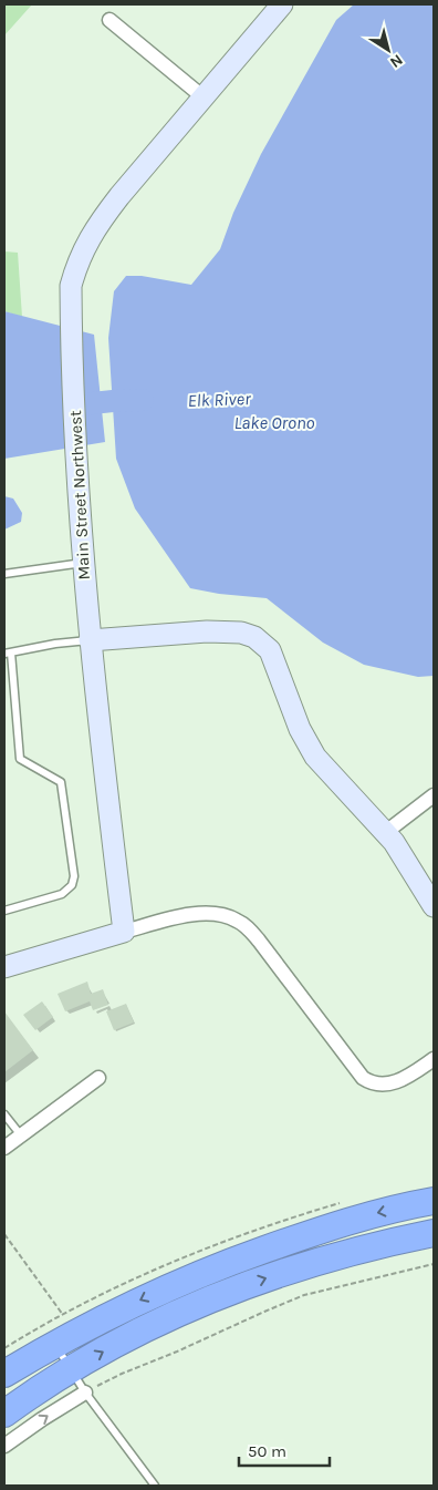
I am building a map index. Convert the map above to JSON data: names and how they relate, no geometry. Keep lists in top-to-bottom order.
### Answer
{
  "streets": {
    "street": ["Main Street Northwest"]
  },
  "water": ["Elk River", "Lake Orono"],
  "scale_bar": "50 m",
  "north": "bottom right"
}
